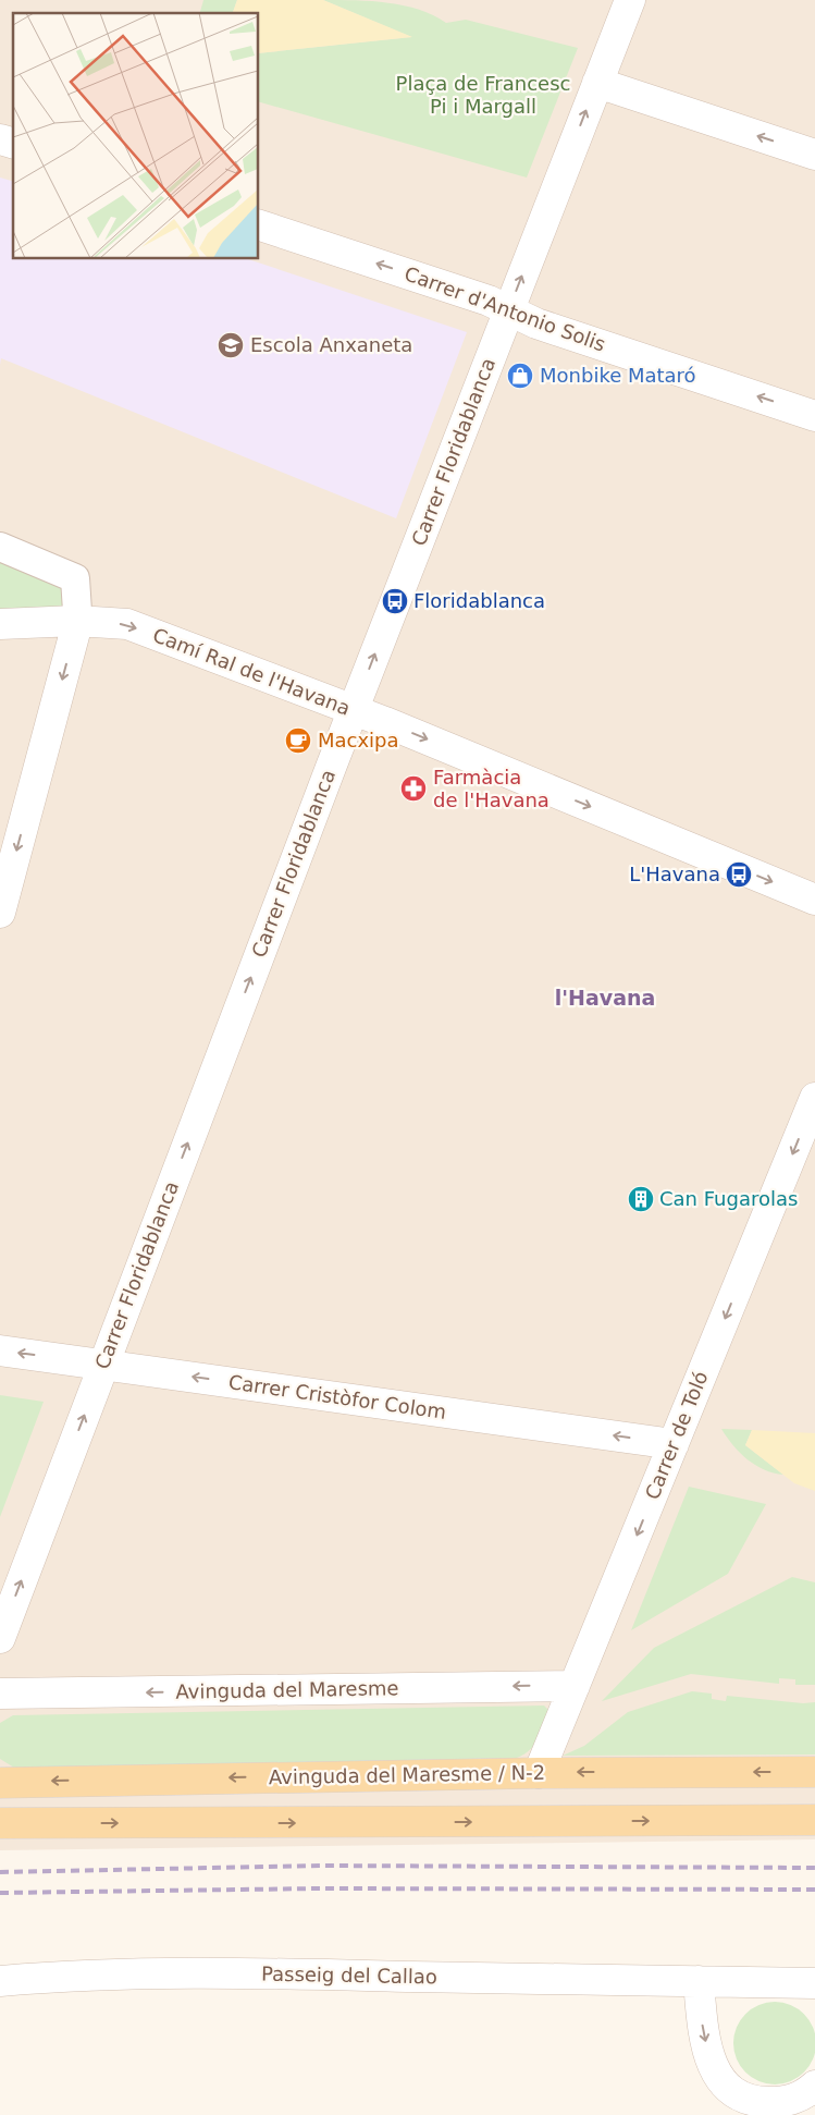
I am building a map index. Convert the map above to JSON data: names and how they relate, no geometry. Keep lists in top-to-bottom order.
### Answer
{
  "streets": {
    "main road": ["Avinguda del Maresme / N-2"],
    "street": [
      "Carrer d'Antonio Solis",
      "Carrer Floridablanca",
      "Camí Ral de l'Havana",
      "Carrer Cristòfor Colom",
      "Carrer de Toló",
      "Avinguda del Maresme",
      "Passeig del Callao"
    ]
  },
  "crossings": [
    ["Carrer d'Antonio Solis", "Carrer Floridablanca"],
    ["Carrer Floridablanca", "Camí Ral de l'Havana"],
    ["Carrer Floridablanca", "Carrer Cristòfor Colom"],
    ["Carrer Cristòfor Colom", "Carrer de Toló"],
    ["Carrer de Toló", "Avinguda del Maresme"],
    ["Carrer de Toló", "Avinguda del Maresme / N-2"]
  ],
  "one_way": [
    "Carrer Floridablanca",
    "Camí Ral de l'Havana",
    "Carrer Cristòfor Colom",
    "Carrer de Toló",
    "Avinguda del Maresme"
  ],
  "districts": ["l'Havana"],
  "parks": ["Plaça de Francesc Pi i Margall"],
  "places": {
    "school or university": ["Escola Anxaneta"],
    "shop": ["Monbike Mataró"],
    "bus stop": ["Floridablanca", "L'Havana"],
    "cafe": ["Macxipa"],
    "pharmacy": ["Farmàcia de l'Havana"],
    "building": ["Can Fugarolas"]
  }
}
